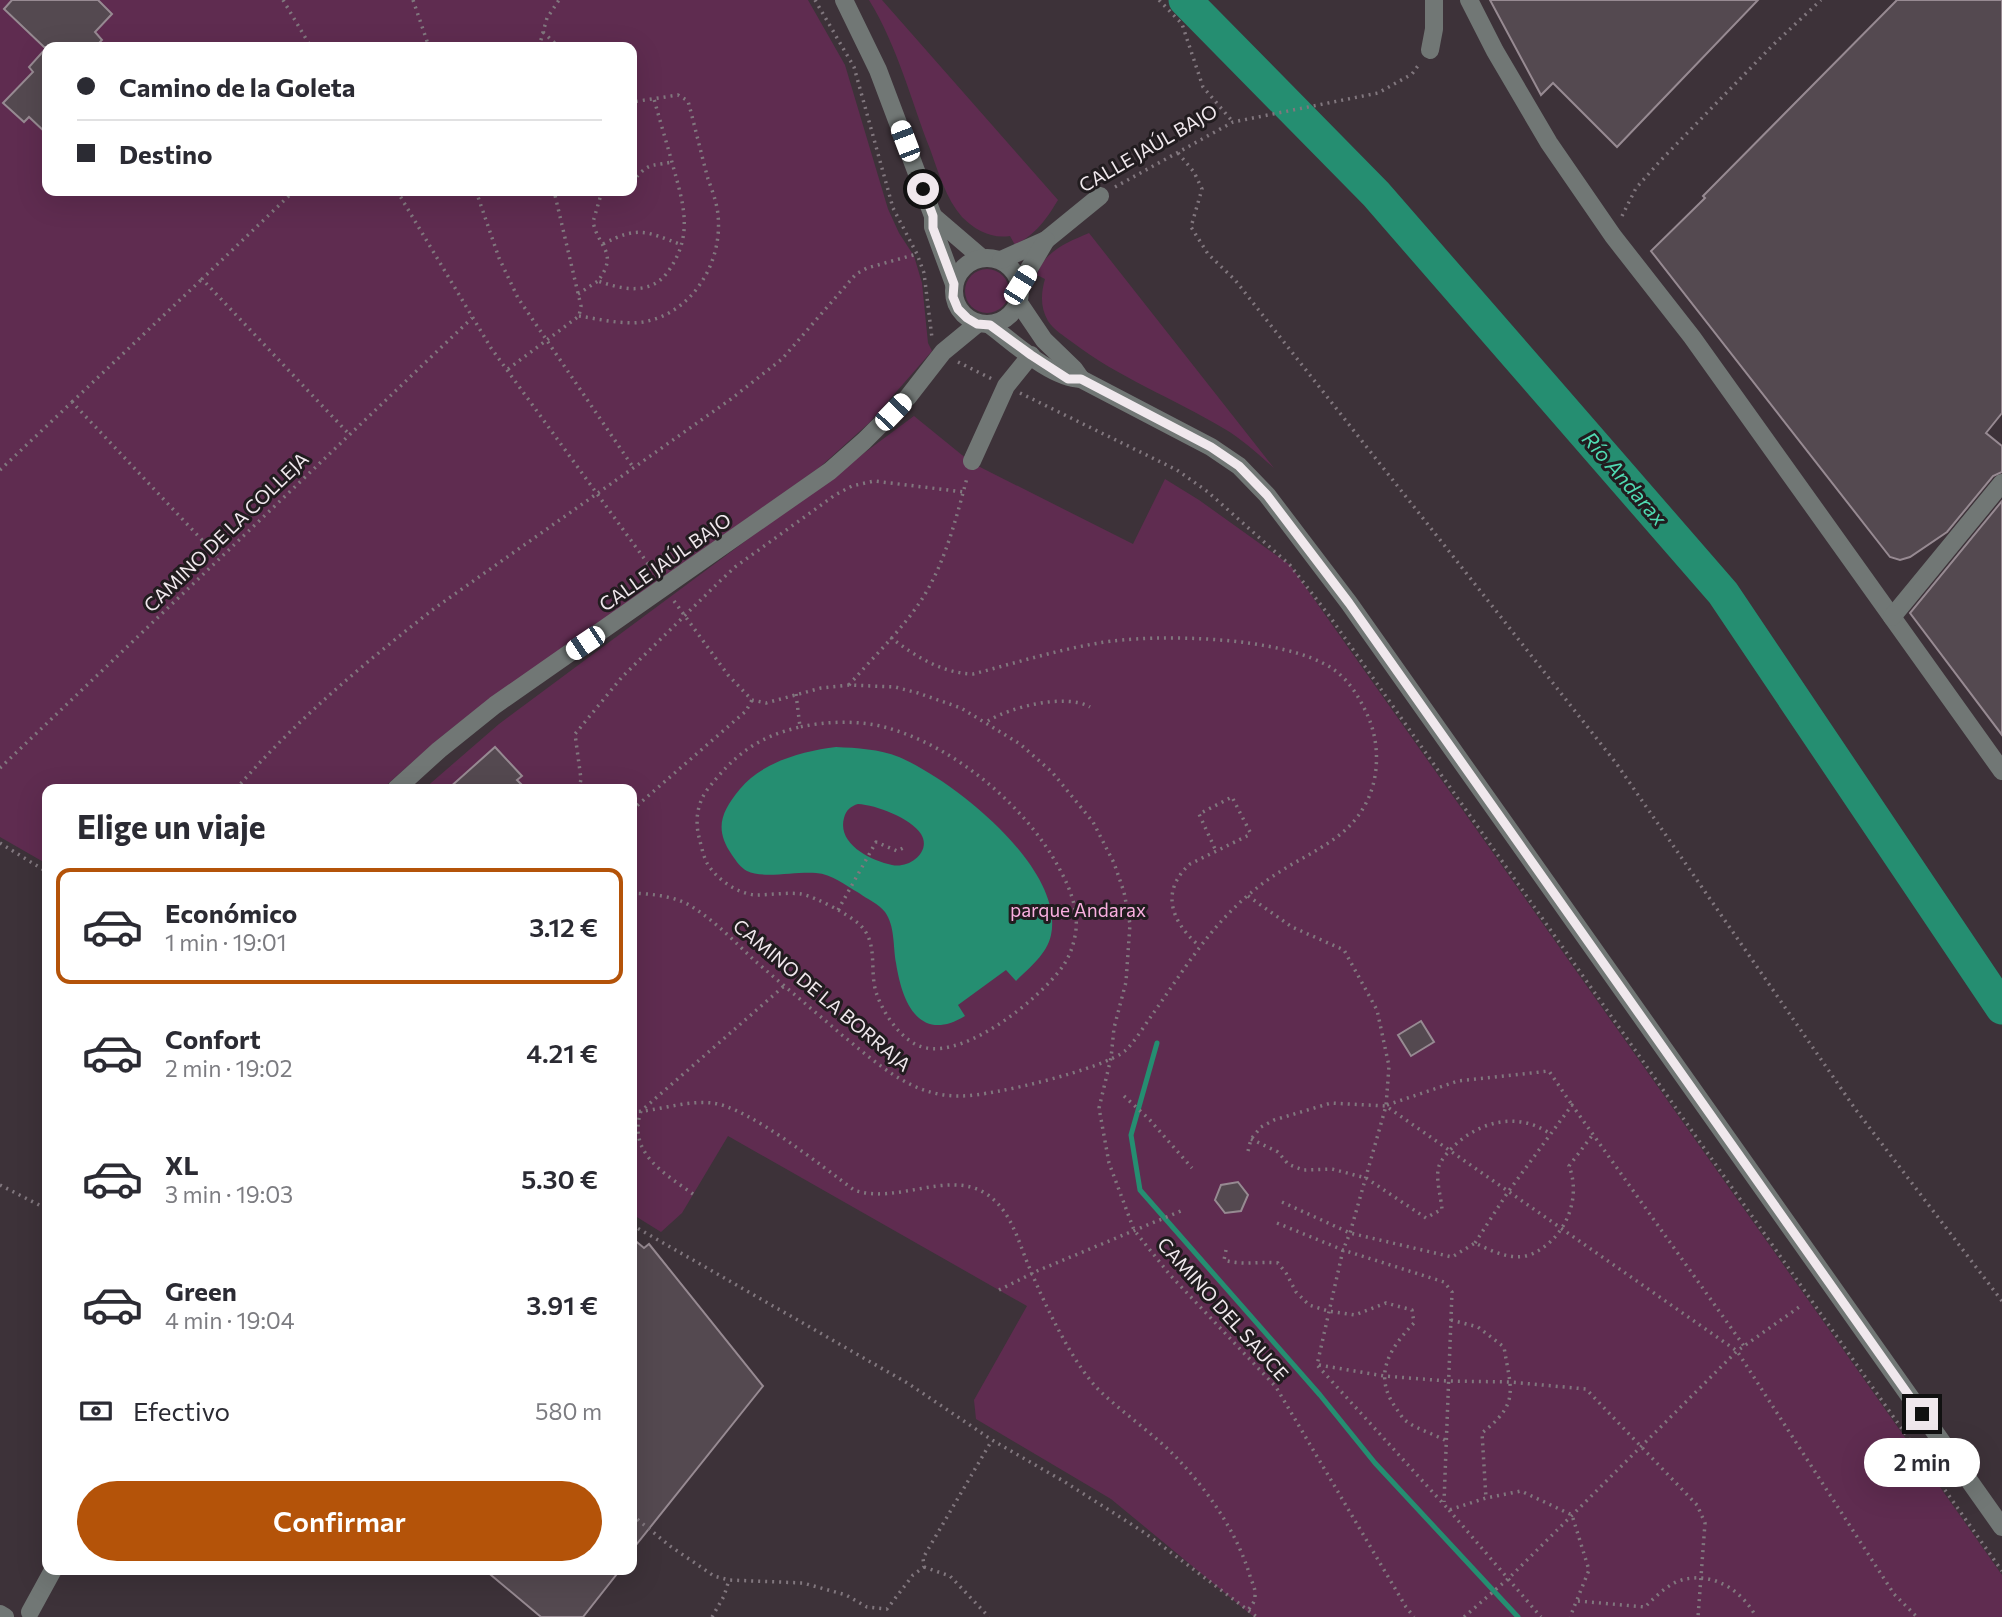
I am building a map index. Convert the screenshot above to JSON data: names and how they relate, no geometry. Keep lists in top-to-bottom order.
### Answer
{
  "streets": {
    "street": ["CALLE JAÚL BAJO"],
    "path": ["CAMINO DE LA COLLEJA", "CAMINO DE LA BORRAJA", "CAMINO DEL SAUCE"]
  },
  "crossings": [
    ["CAMINO DE LA BORRAJA", "CAMINO DEL SAUCE"]
  ],
  "water": ["Río Andarax"],
  "parks": ["parque Andarax"],
  "page": {
    "banner": ["Camino de la Goleta", "Destino"],
    "heading": "Elige un viaje",
    "list": [
      {
        "name": "Económico",
        "note": "1 min · 19:01",
        "value": "3.12 €"
      },
      {
        "name": "Confort",
        "note": "2 min · 19:02",
        "value": "4.21 €"
      },
      {
        "name": "XL",
        "note": "3 min · 19:03",
        "value": "5.30 €"
      },
      {
        "name": "Green",
        "note": "4 min · 19:04",
        "value": "3.91 €"
      }
    ],
    "pay": ["Efectivo", "580 m"],
    "bubble": "2 min",
    "buttons": "Confirmar"
  }
}
